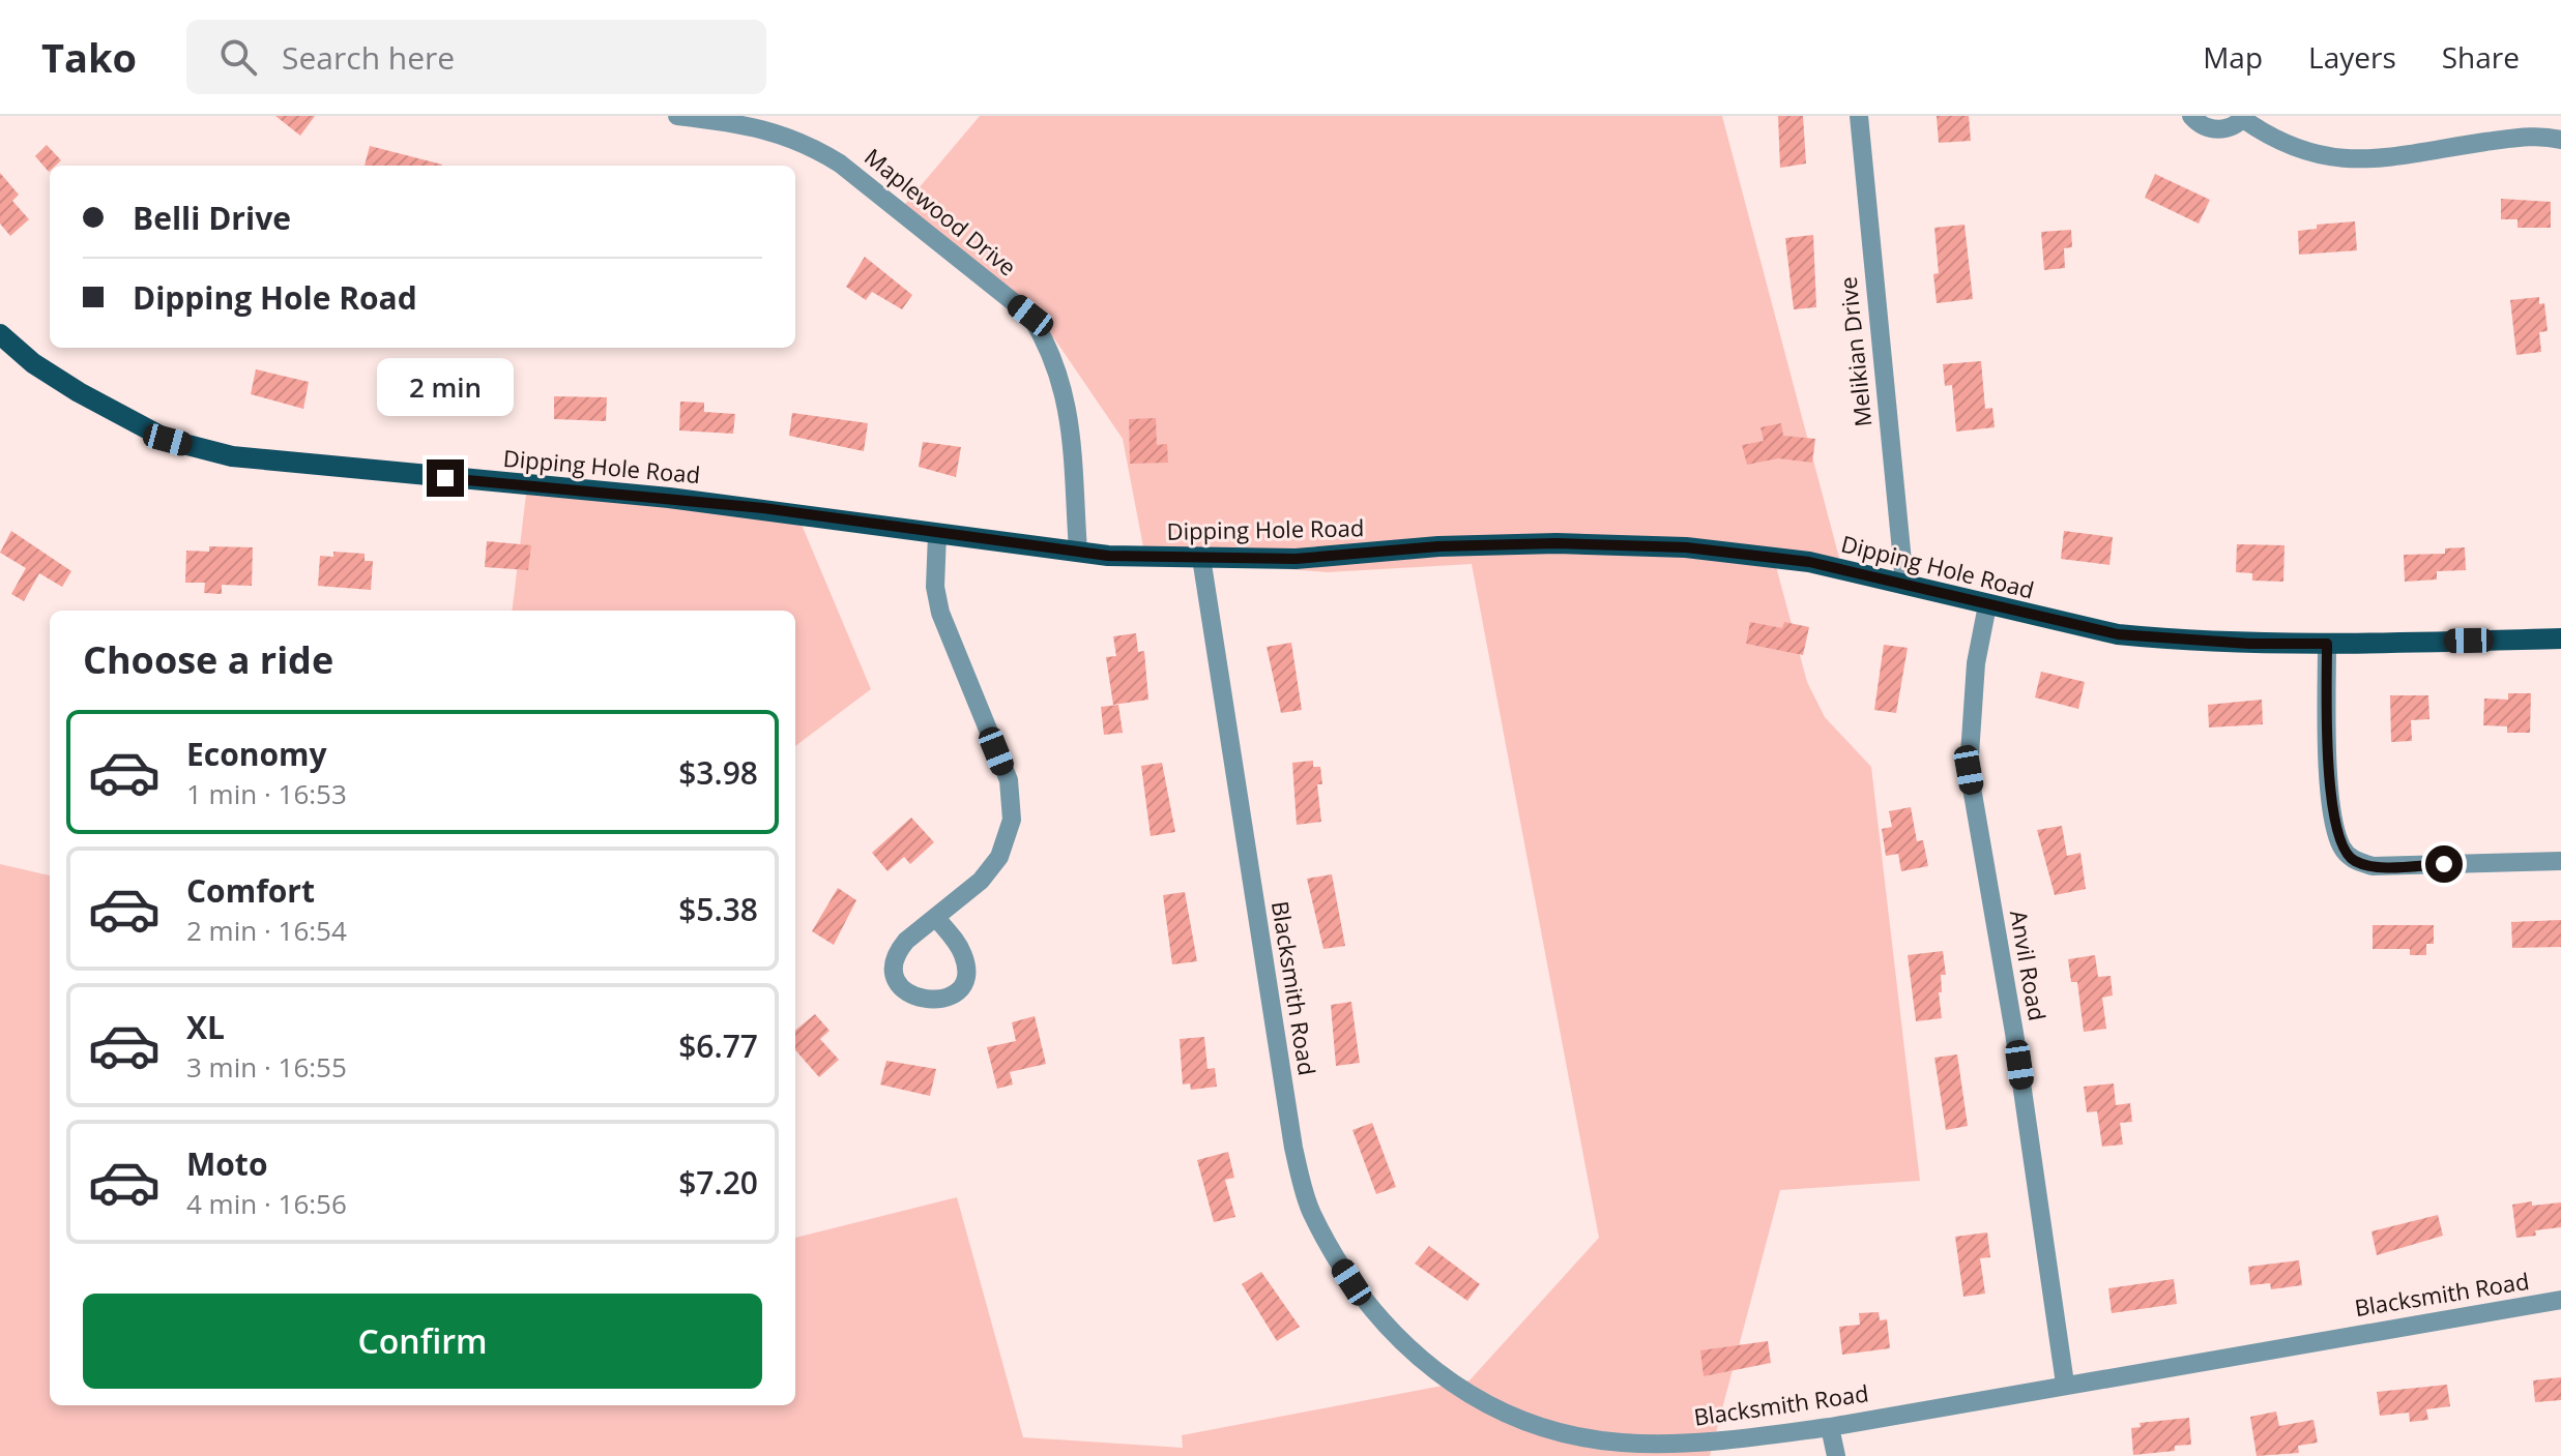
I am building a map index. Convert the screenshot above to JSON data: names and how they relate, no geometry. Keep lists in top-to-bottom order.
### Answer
{
  "streets": {
    "main road": ["Dipping Hole Road"],
    "street": [
      "Maplewood Drive",
      "Melikian Drive",
      "Anvil Road",
      "Blacksmith Road"
    ]
  },
  "crossings": [
    ["Maplewood Drive", "Dipping Hole Road"],
    ["Melikian Drive", "Dipping Hole Road"],
    ["Dipping Hole Road", "Anvil Road"],
    ["Dipping Hole Road", "Blacksmith Road"],
    ["Anvil Road", "Blacksmith Road"]
  ],
  "page": {
    "header": "Tako",
    "search": "Search here",
    "nav": ["Map", "Layers", "Share"],
    "banner": ["Belli Drive", "Dipping Hole Road"],
    "bubble": "2 min",
    "heading": "Choose a ride",
    "list": [
      {
        "name": "Economy",
        "note": "1 min · 16:53",
        "value": "$3.98"
      },
      {
        "name": "Comfort",
        "note": "2 min · 16:54",
        "value": "$5.38"
      },
      {
        "name": "XL",
        "note": "3 min · 16:55",
        "value": "$6.77"
      },
      {
        "name": "Moto",
        "note": "4 min · 16:56",
        "value": "$7.20"
      }
    ],
    "buttons": "Confirm"
  }
}
